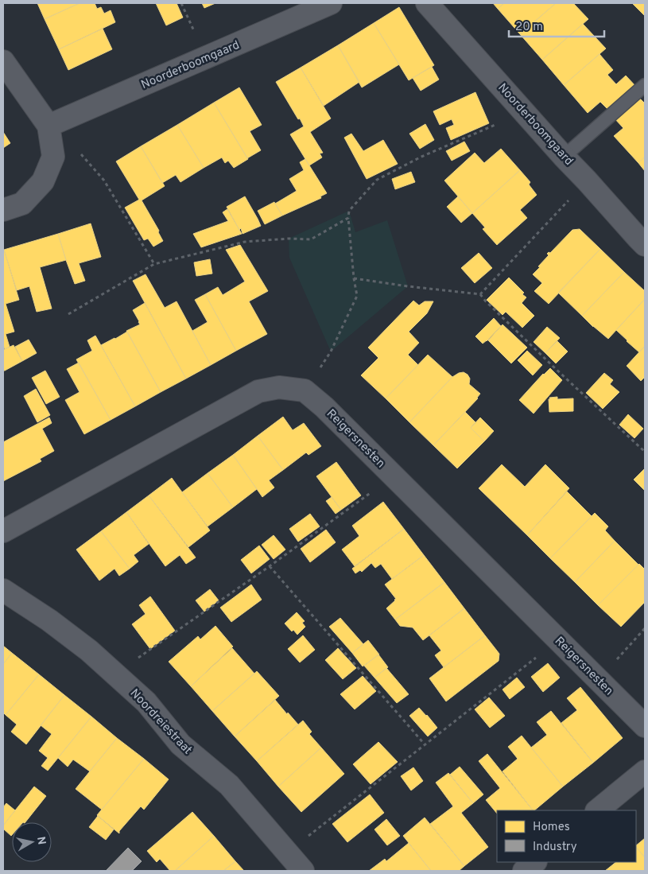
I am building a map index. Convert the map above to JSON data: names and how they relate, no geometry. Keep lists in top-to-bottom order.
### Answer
{
  "streets": {
    "street": ["Noorderboomgaard", "Reigersnesten", "Noordreiestraat"]
  },
  "legend": ["Homes", "Industry"],
  "scale_bar": "20 m",
  "north": "right"
}
